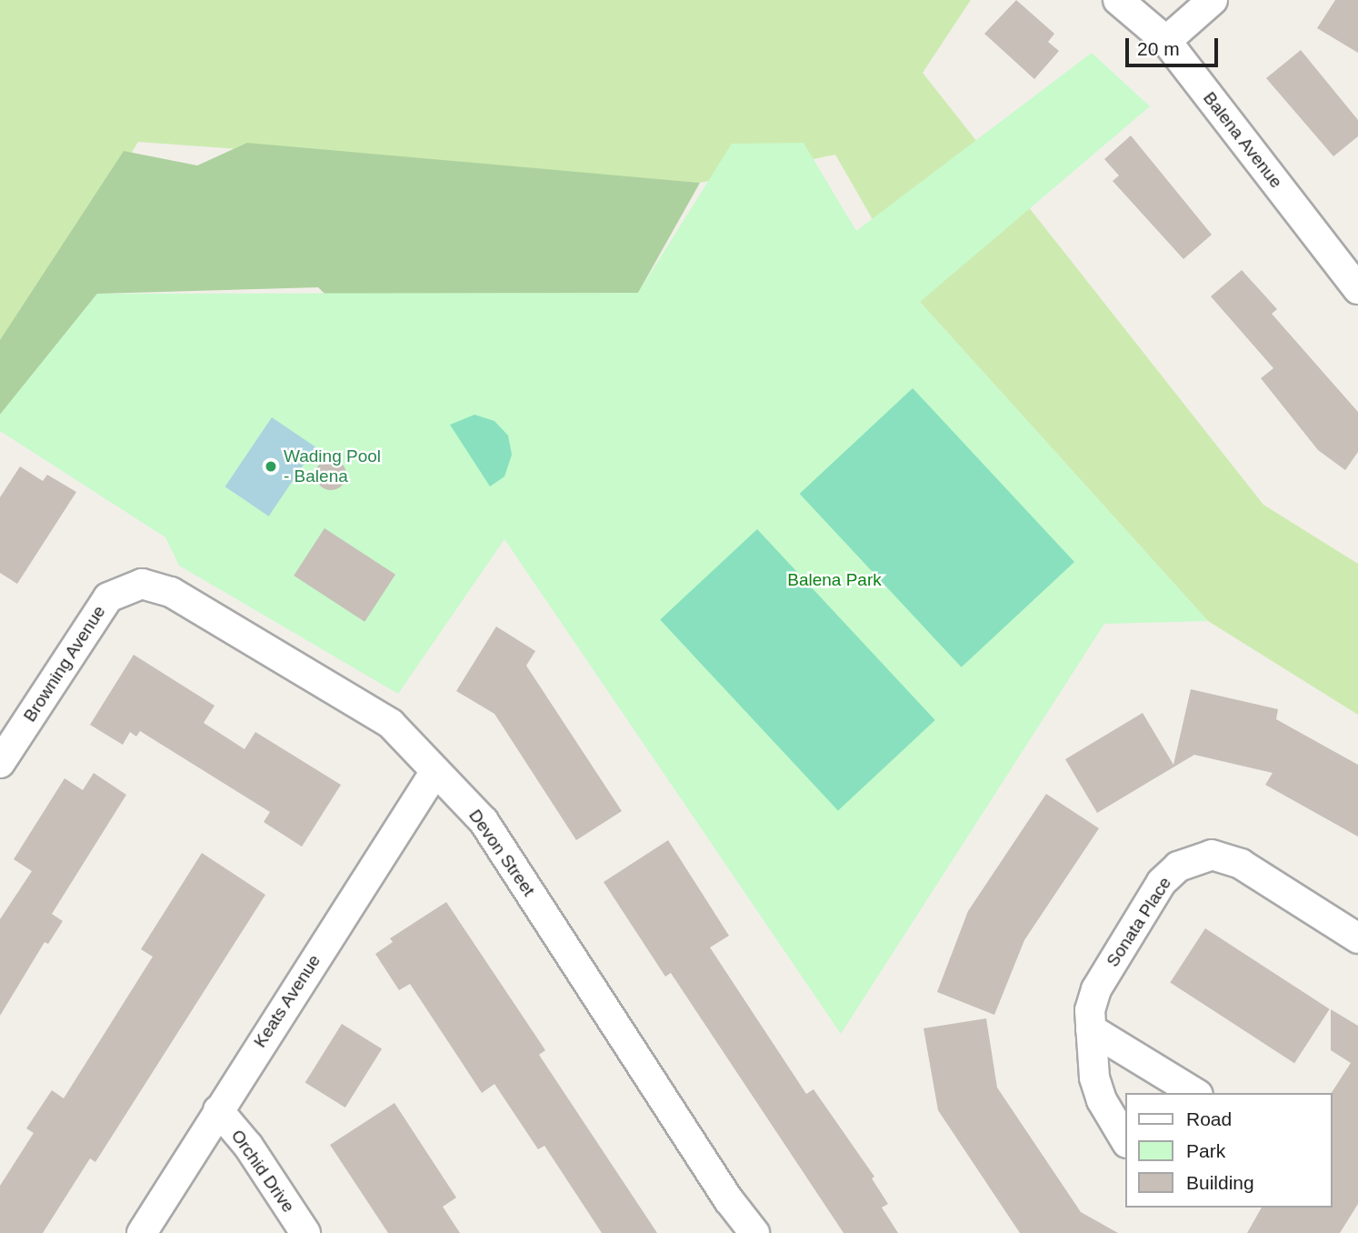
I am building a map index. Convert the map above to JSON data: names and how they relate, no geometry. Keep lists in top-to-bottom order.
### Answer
{
  "streets": {
    "street": [
      "Balena Avenue",
      "Browning Avenue",
      "Devon Street",
      "Sonata Place",
      "Keats Avenue",
      "Orchid Drive"
    ]
  },
  "crossings": [
    ["Browning Avenue", "Devon Street"],
    ["Devon Street", "Keats Avenue"],
    ["Keats Avenue", "Orchid Drive"]
  ],
  "parks": ["Balena Park"],
  "places": ["Wading Pool - Balena"],
  "legend": ["Road", "Park", "Building"],
  "scale_bar": "20 m"
}
